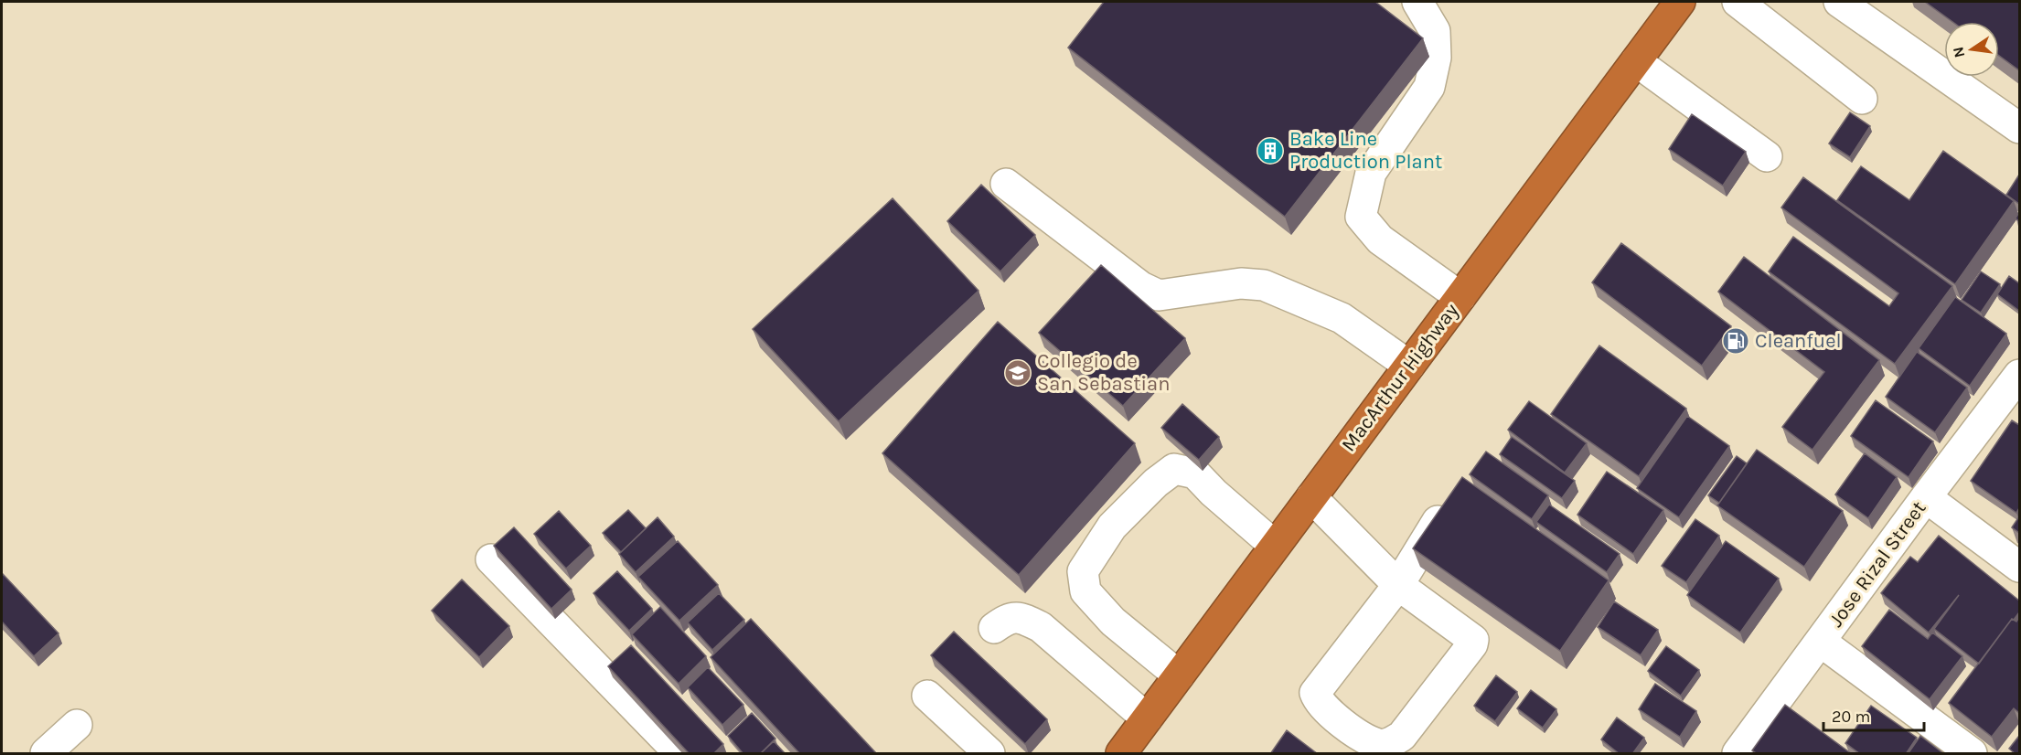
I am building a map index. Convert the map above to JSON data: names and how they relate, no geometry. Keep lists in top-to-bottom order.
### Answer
{
  "streets": {
    "highway": ["MacArthur Highway"],
    "street": ["Jose Rizal Street"]
  },
  "places": {
    "building": ["Bake Line Production Plant"],
    "fuel station": ["Cleanfuel"],
    "school or university": ["Collegio de San Sebastian"]
  },
  "scale_bar": "20 m",
  "north": "left"
}
